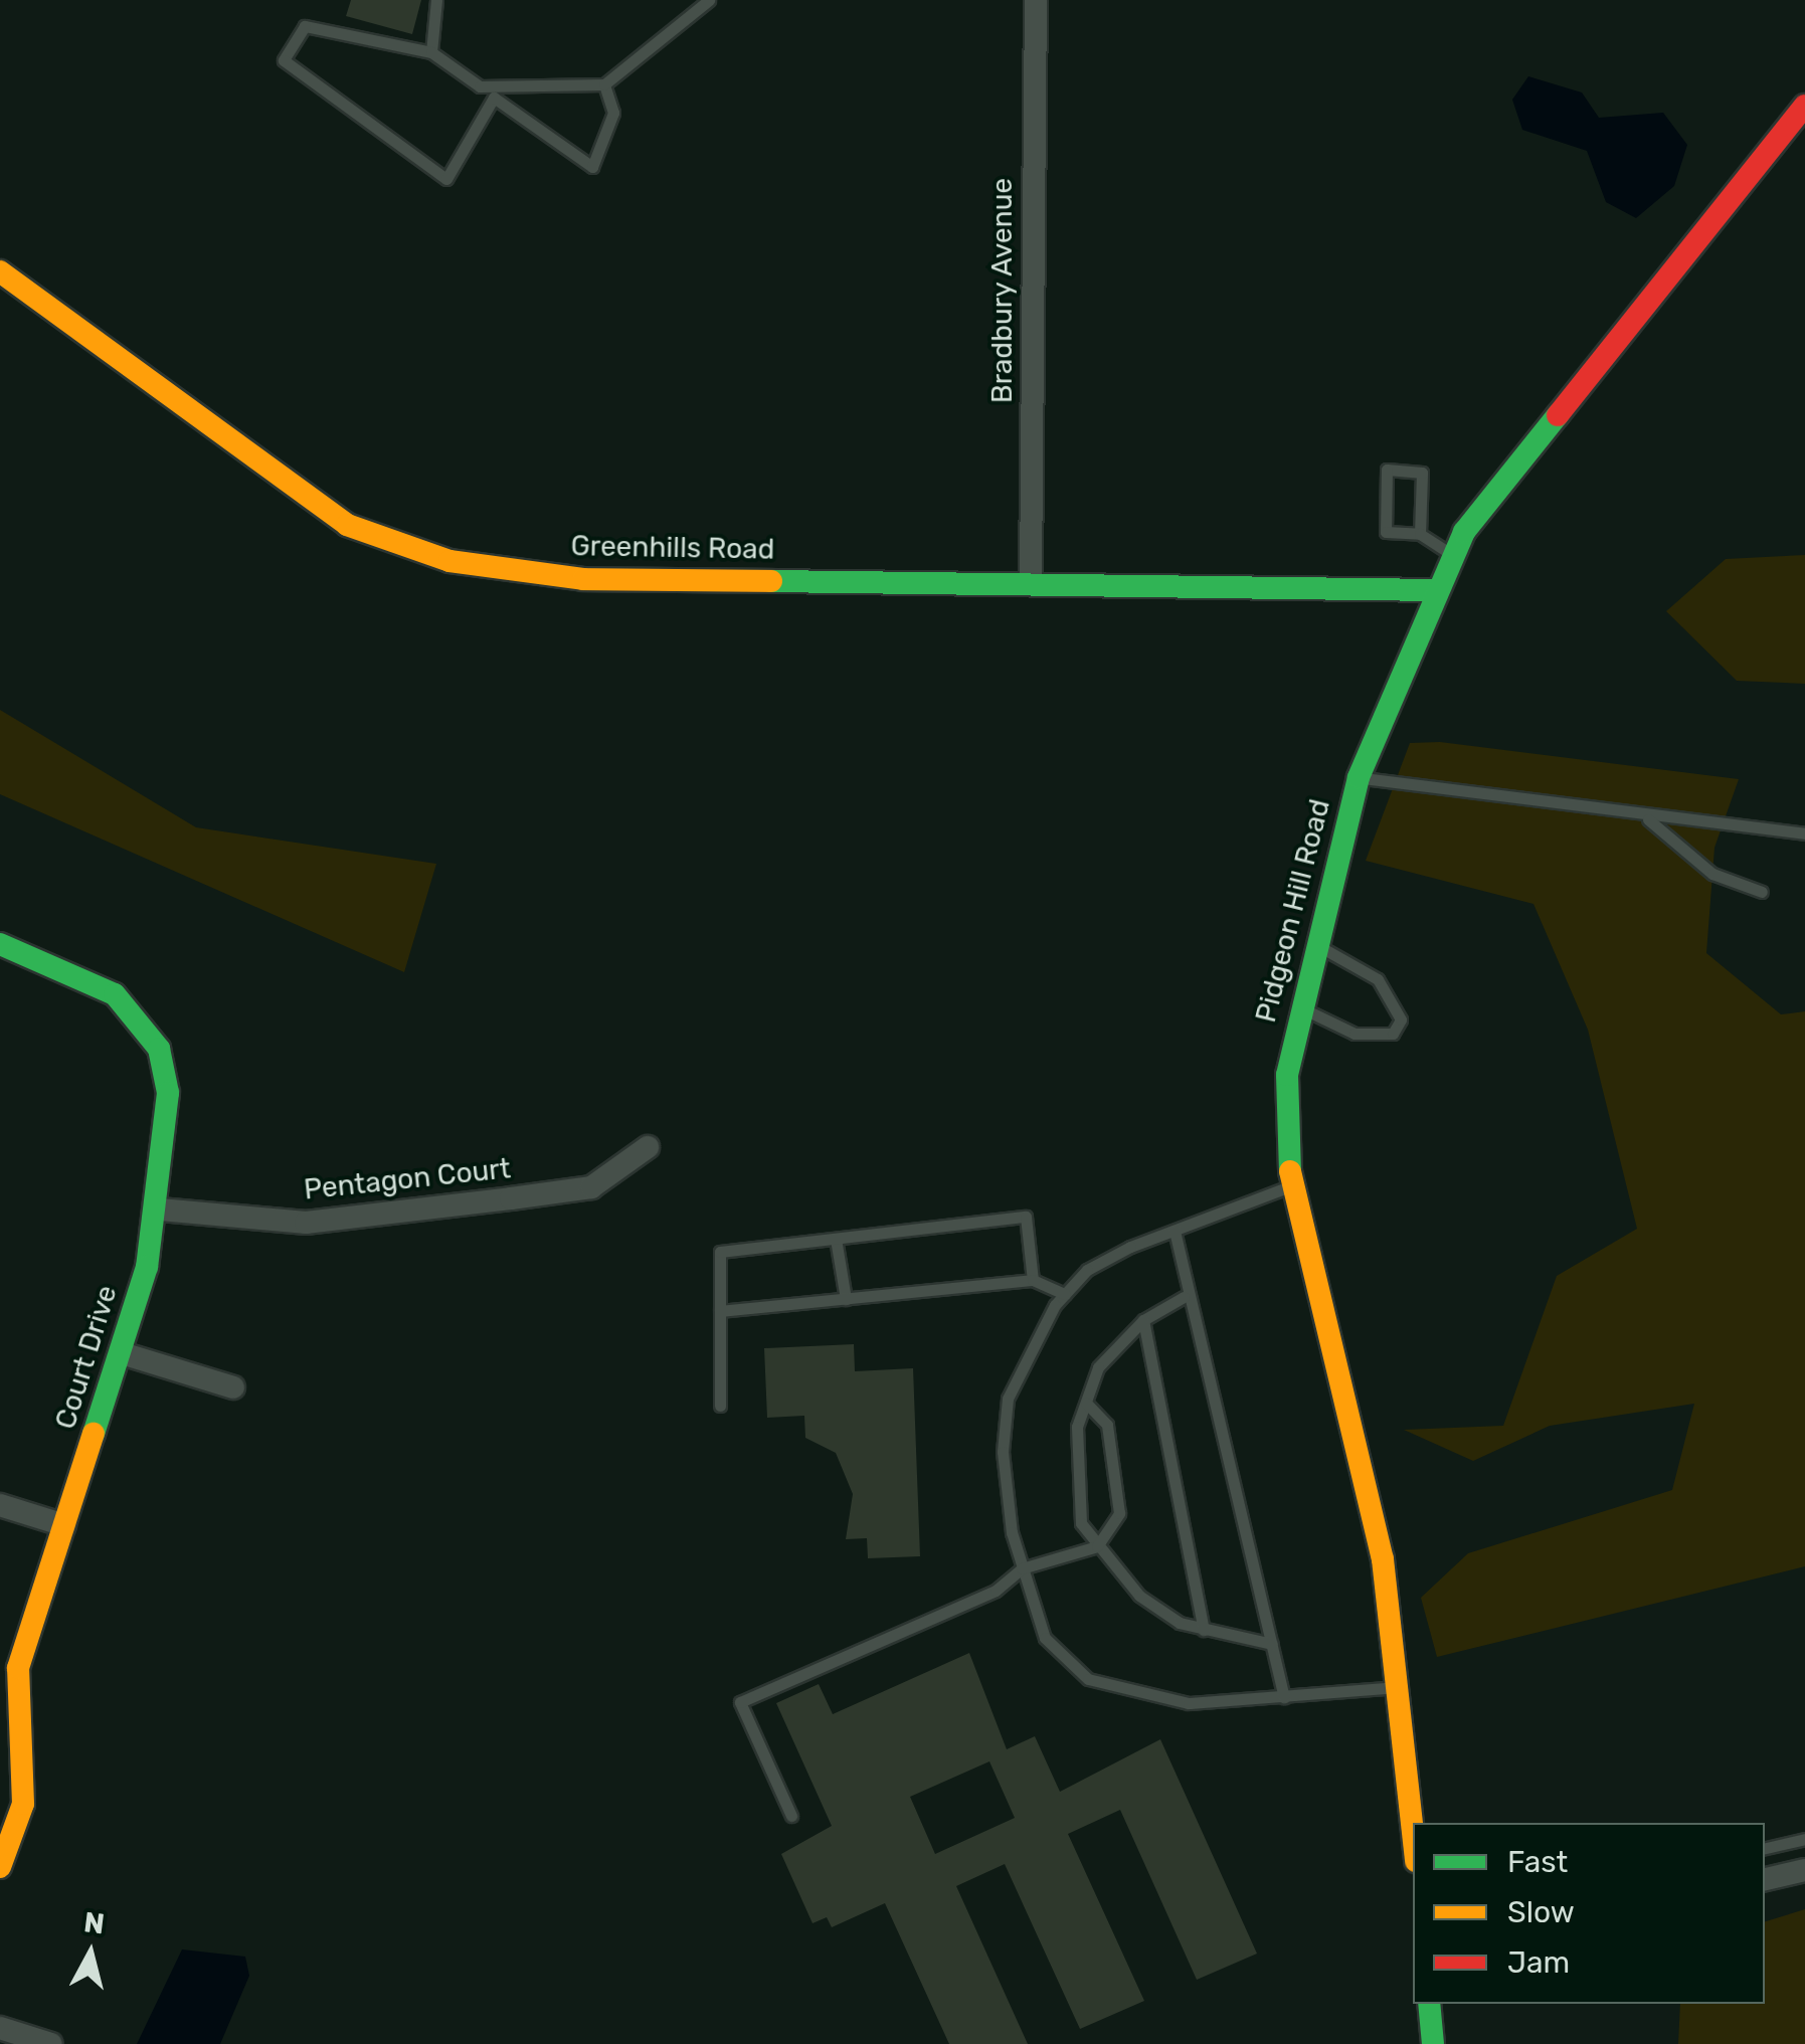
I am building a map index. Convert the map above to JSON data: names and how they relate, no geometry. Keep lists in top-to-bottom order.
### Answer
{
  "streets": {
    "street": [
      "Bradbury Avenue",
      "Greenhills Road",
      "Pidgeon Hill Road",
      "Pentagon Court",
      "Court Drive"
    ]
  },
  "crossings": [
    ["Bradbury Avenue", "Greenhills Road"],
    ["Greenhills Road", "Pidgeon Hill Road"],
    ["Pentagon Court", "Court Drive"]
  ],
  "legend": ["Fast", "Slow", "Jam"],
  "north": "top"
}
